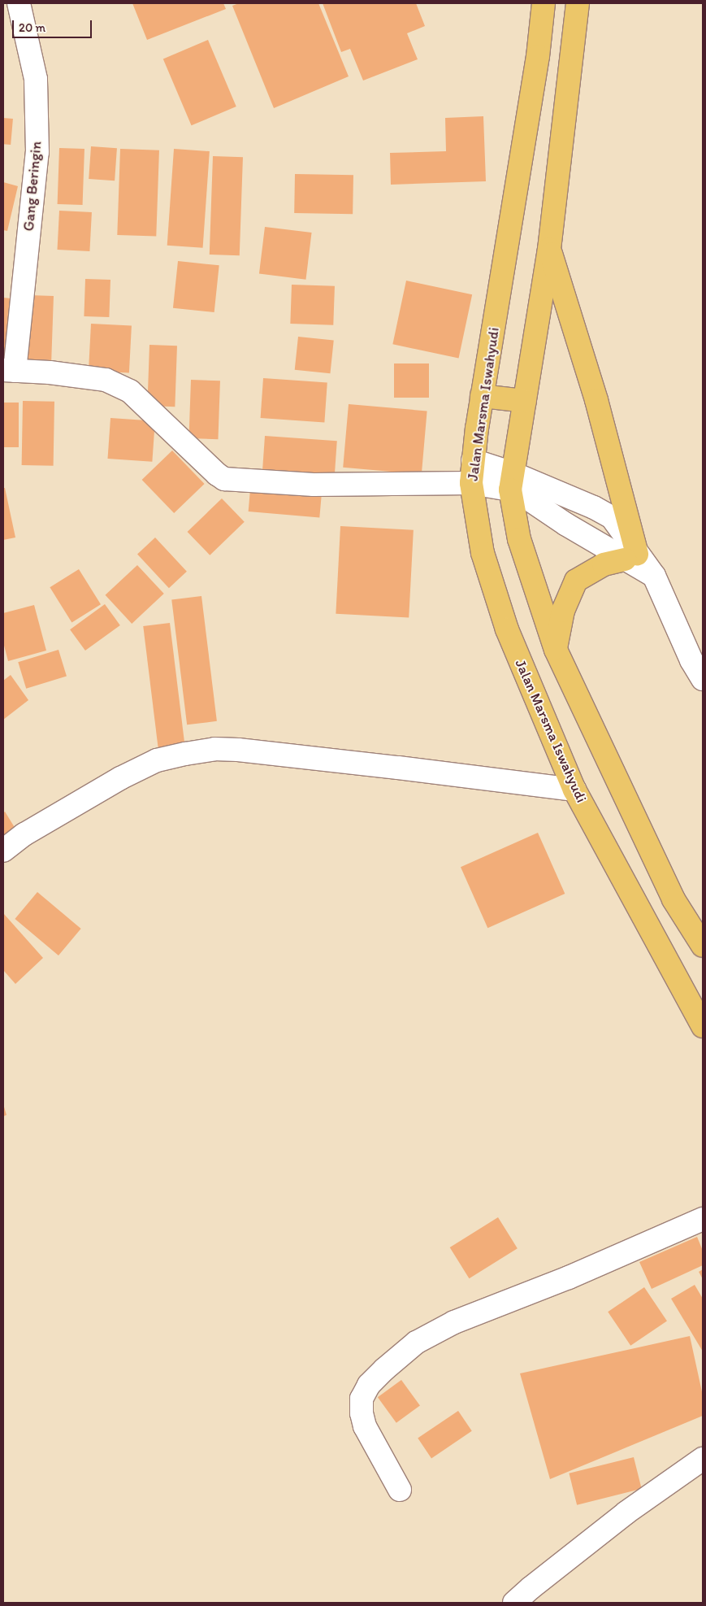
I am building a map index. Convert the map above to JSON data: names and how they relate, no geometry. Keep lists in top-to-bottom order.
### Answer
{
  "streets": {
    "highway": ["Jalan Marsma Iswahyudi"],
    "street": ["Gang Beringin"]
  },
  "scale_bar": "20 m"
}
